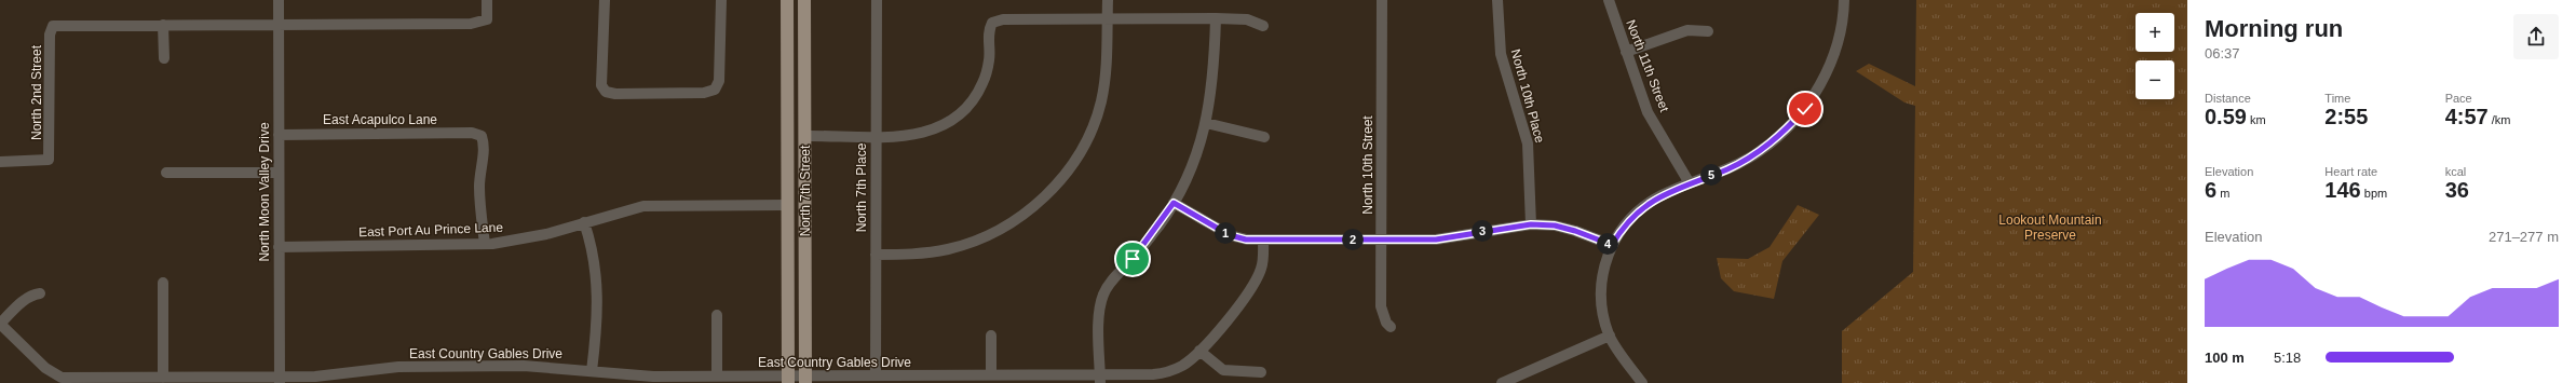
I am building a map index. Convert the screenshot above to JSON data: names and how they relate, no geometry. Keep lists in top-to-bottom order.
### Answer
{
  "streets": {
    "main road": ["North 7th Street"],
    "street": [
      "North 11th Street",
      "North 2nd Street",
      "North 10th Place",
      "East Acapulco Lane",
      "North 10th Street",
      "North 7th Place",
      "North Moon Valley Drive",
      "East Port Au Prince Lane",
      "East Country Gables Drive"
    ]
  },
  "crossings": [
    ["East Acapulco Lane", "North Moon Valley Drive"],
    ["East Acapulco Lane", "East Port Au Prince Lane"],
    ["North 7th Place", "East Country Gables Drive"],
    ["North 7th Street", "East Port Au Prince Lane"],
    ["North 7th Street", "East Country Gables Drive"],
    ["North Moon Valley Drive", "East Port Au Prince Lane"],
    ["North Moon Valley Drive", "East Country Gables Drive"]
  ],
  "parks": ["Lookout Mountain Preserve"],
  "page": {
    "heading": ["Morning run", "06:37"],
    "map_buttons": ["+", "−"],
    "stats": [
      ["Distance", "0.59 km"],
      ["Time", "2:55"],
      ["Pace", "4:57 /km"],
      ["Elevation", "6 m"],
      ["Heart rate", "146 bpm"],
      ["kcal", "36"]
    ],
    "pins": [
      "5",
      "3",
      "1",
      "2",
      "4"
    ],
    "chart": ["Elevation", "271–277 m"],
    "list": [
      {
        "name": "100 m",
        "note": "5:18"
      }
    ]
  }
}
